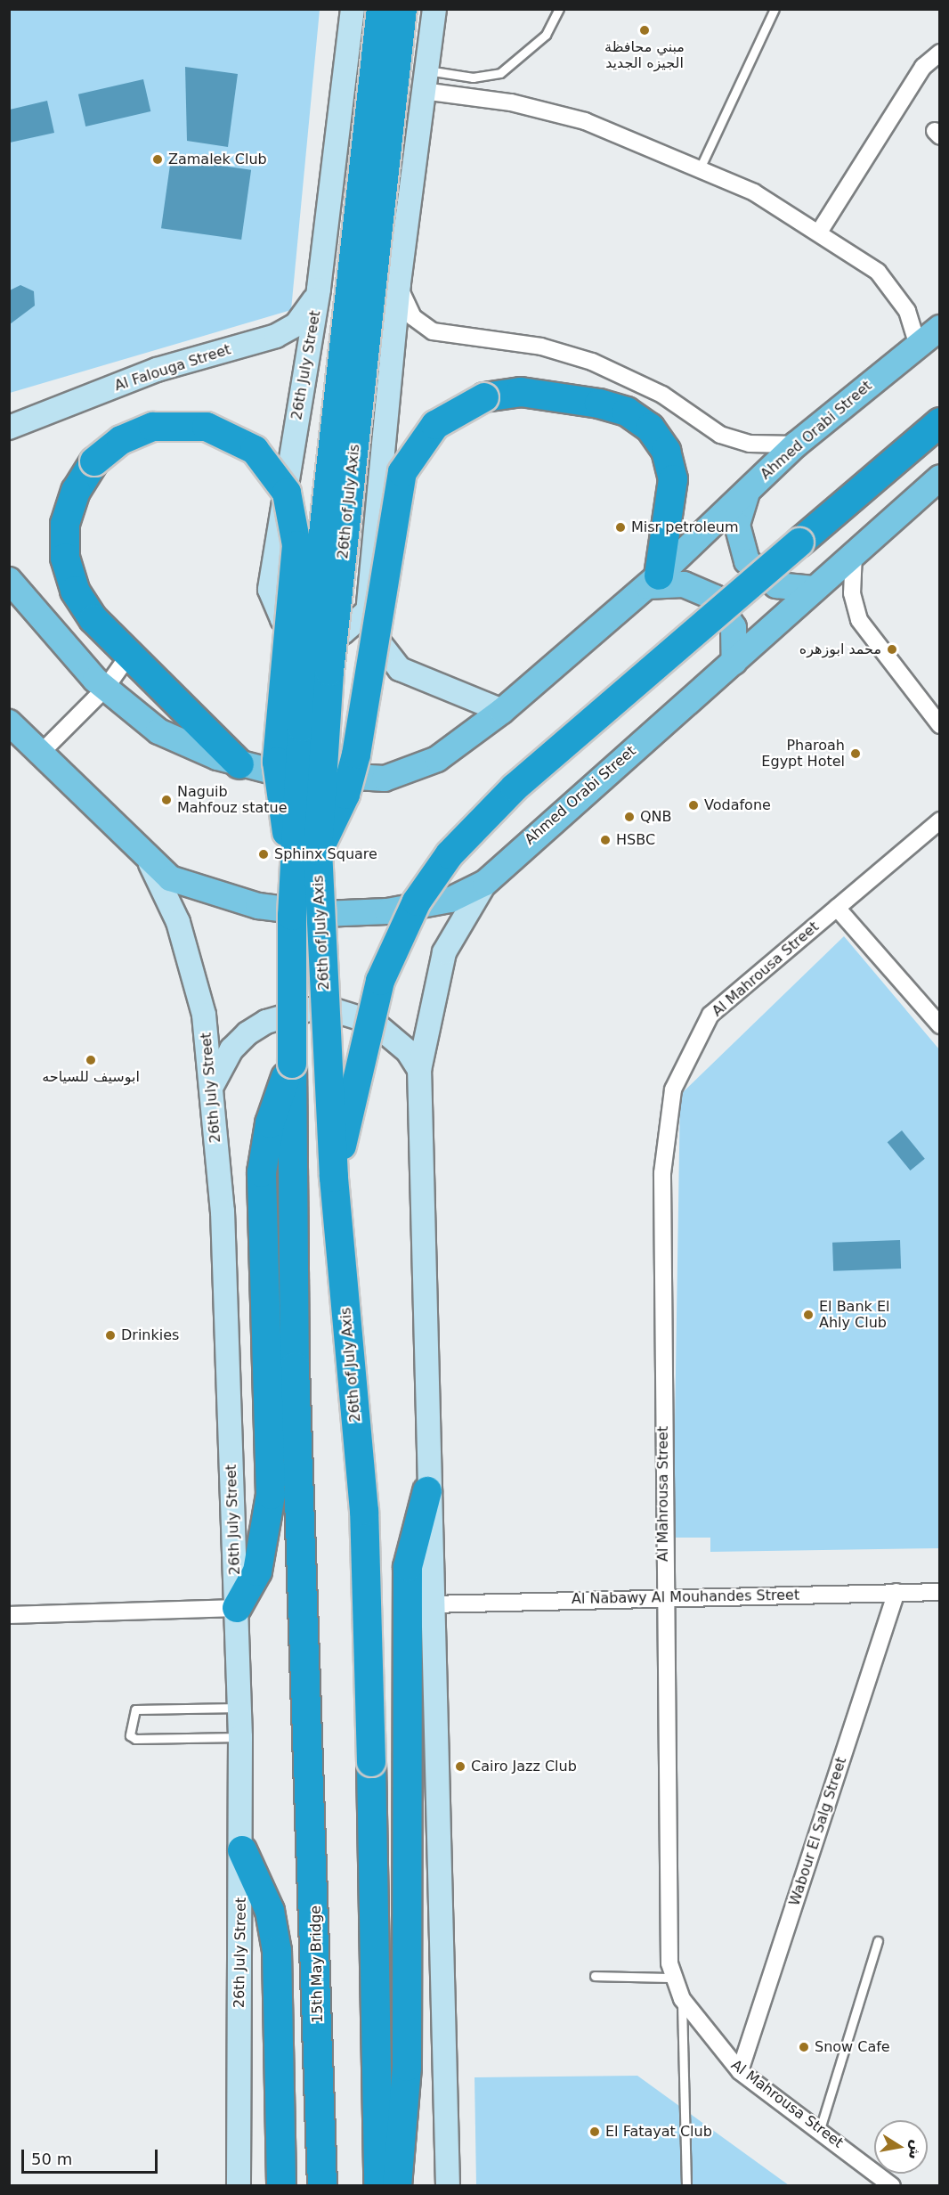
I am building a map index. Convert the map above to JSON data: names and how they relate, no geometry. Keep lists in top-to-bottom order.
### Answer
{
  "streets": {
    "highway": ["26th of July Axis", "15th May Bridge"],
    "main road": ["26th July Street", "Al Falouga Street", "Ahmed Orabi Street"],
    "street": ["Al Mahrousa Street", "Al Nabawy Al Mouhandes Street", "Wabour El Salg Street"]
  },
  "crossings": [
    ["26th July Street", "Al Falouga Street"],
    ["26th July Street", "Ahmed Orabi Street"],
    ["26th of July Axis", "15th May Bridge"],
    ["Al Mahrousa Street", "Al Nabawy Al Mouhandes Street"],
    ["Al Mahrousa Street", "Wabour El Salg Street"],
    ["Al Nabawy Al Mouhandes Street", "Wabour El Salg Street"]
  ],
  "places": [
    "مبني محافظة الجيزه الجديد",
    "Zamalek Club",
    "Misr petroleum",
    "محمد ابوزهره",
    "Pharoah Egypt Hotel",
    "Naguib Mahfouz statue",
    "Vodafone",
    "QNB",
    "HSBC",
    "Sphinx Square",
    "ابوسيف للسياحه",
    "El Bank El Ahly Club",
    "Drinkies",
    "Cairo Jazz Club",
    "Snow Cafe",
    "El Fatayat Club"
  ],
  "scale_bar": "50 m",
  "north": "right"
}
